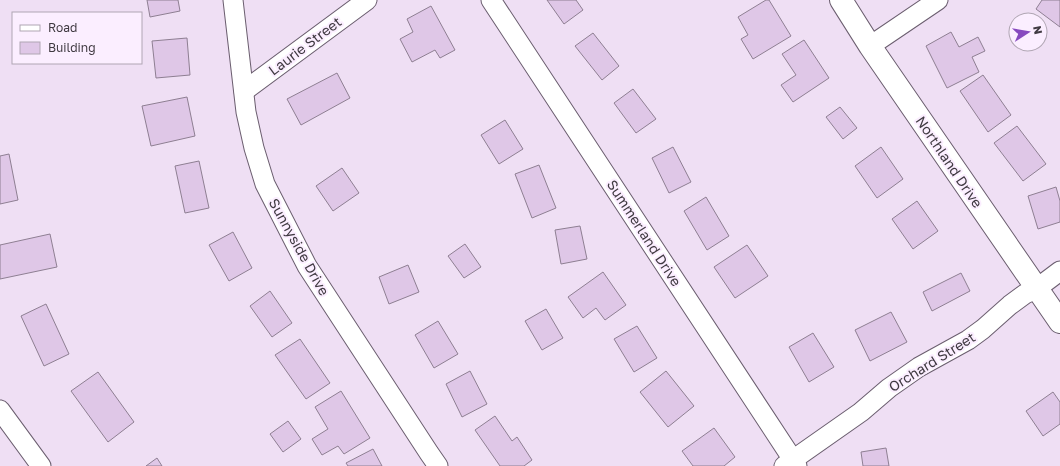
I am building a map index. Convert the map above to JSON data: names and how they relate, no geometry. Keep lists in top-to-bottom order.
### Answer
{
  "streets": {
    "street": [
      "Laurie Street",
      "Northland Drive",
      "Summerland Drive",
      "Sunnyside Drive",
      "Orchard Street"
    ]
  },
  "crossings": [
    ["Laurie Street", "Sunnyside Drive"],
    ["Northland Drive", "Orchard Street"],
    ["Summerland Drive", "Orchard Street"]
  ],
  "legend": ["Road", "Building"],
  "north": "right"
}
